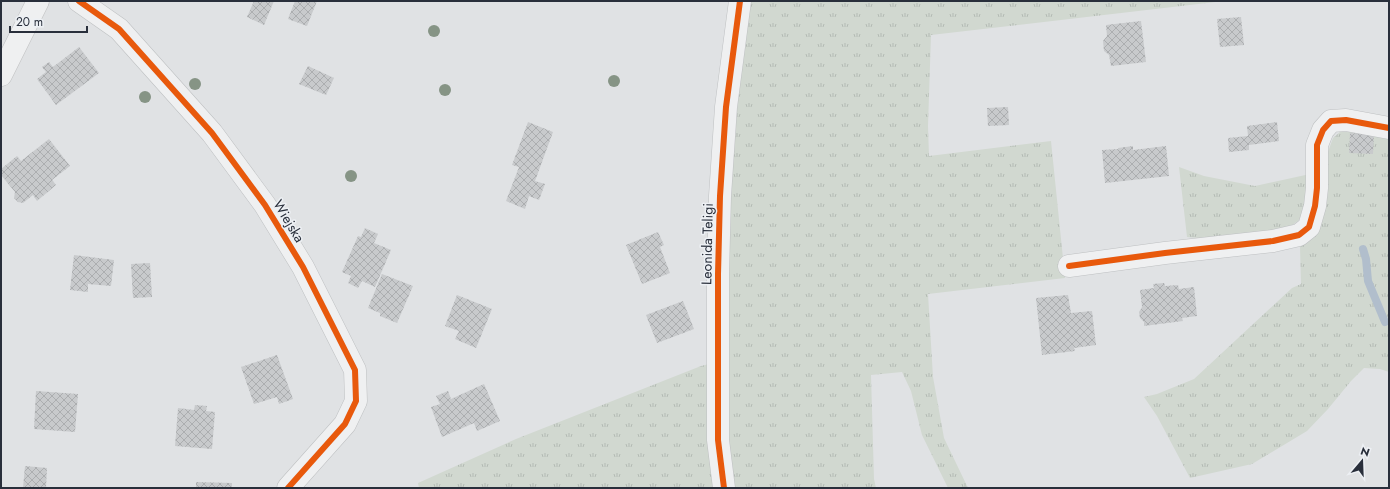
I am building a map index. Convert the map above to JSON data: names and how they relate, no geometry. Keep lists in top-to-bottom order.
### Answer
{
  "streets": {
    "street": ["Wiejska", "Leonida Teligi"]
  },
  "scale_bar": "20 m",
  "north": "top"
}
